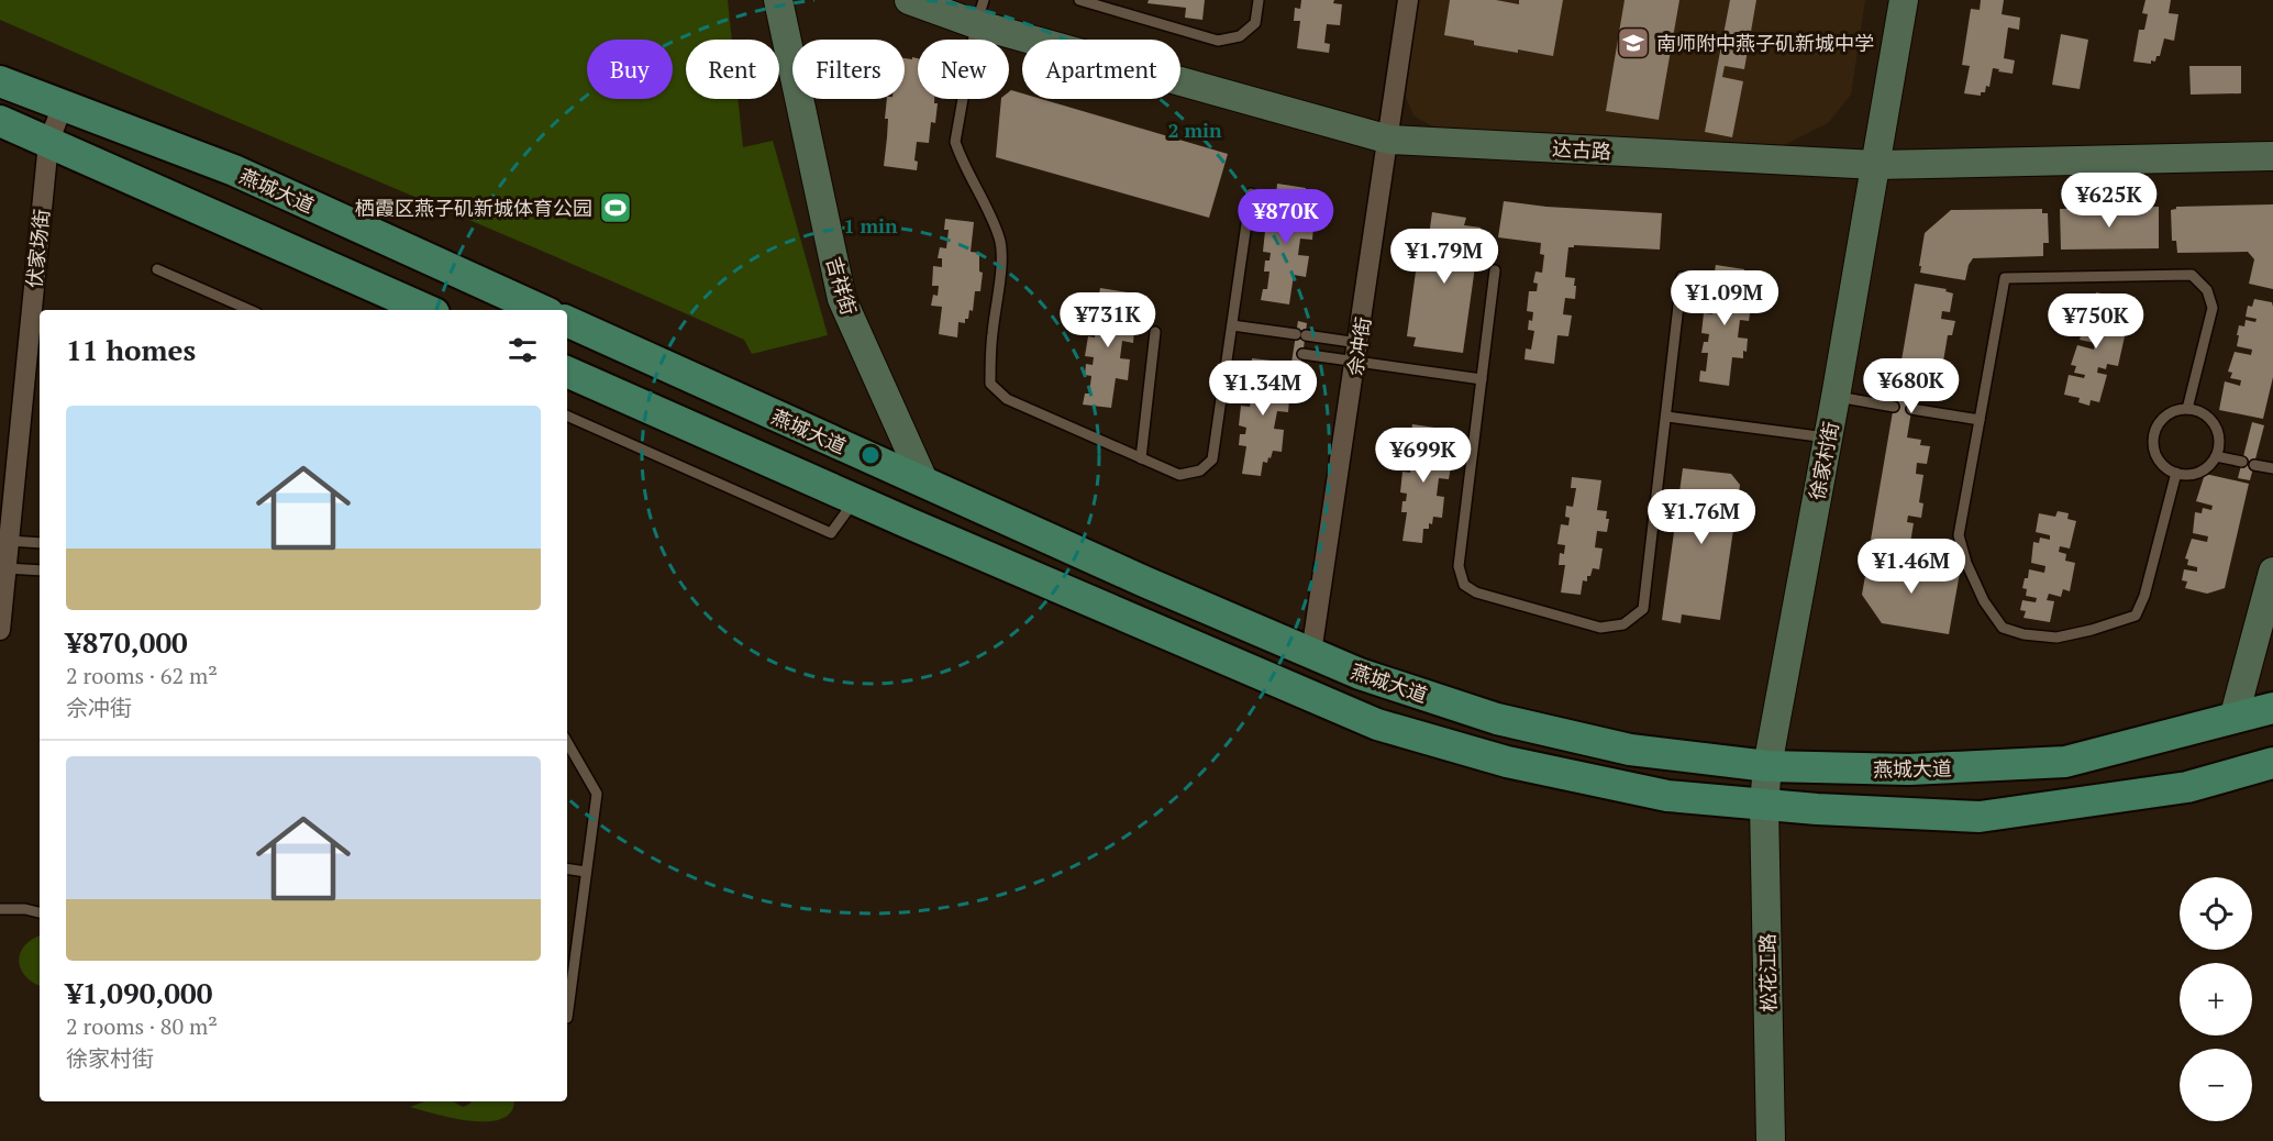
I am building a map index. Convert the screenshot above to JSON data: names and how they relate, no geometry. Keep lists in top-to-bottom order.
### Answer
{
  "streets": {
    "main road": ["燕城大道"],
    "street": [
      "达古路",
      "伏家场街",
      "吉祥街",
      "佘冲街",
      "徐家村街",
      "松花江路"
    ]
  },
  "crossings": [
    ["达古路", "佘冲街"],
    ["达古路", "徐家村街"],
    ["燕城大道", "伏家场街"],
    ["燕城大道", "吉祥街"],
    ["燕城大道", "佘冲街"],
    ["燕城大道", "徐家村街"],
    ["燕城大道", "松花江路"],
    ["徐家村街", "松花江路"]
  ],
  "places": {
    "school or university": ["南师附中燕子矶新城中学"],
    "sports": ["栖霞区燕子矶新城体育公园"]
  },
  "page": {
    "chip": [
      "Buy",
      "Rent",
      "Filters",
      "New",
      "Apartment"
    ],
    "price": [
      "¥625K",
      "¥870K",
      "¥1.79M",
      "¥1.09M",
      "¥731K",
      "¥750K",
      "¥680K",
      "¥1.34M",
      "¥699K",
      "¥1.76M",
      "¥1.46M"
    ],
    "heading": "11 homes",
    "list": [
      {
        "name": "¥870,000",
        "note": "2 rooms · 62 m² · 佘冲街"
      },
      {
        "name": "¥1,090,000",
        "note": "2 rooms · 80 m² · 徐家村街"
      }
    ],
    "map_buttons": ["+", "−"]
  },
  "rings": ["2 min", "1 min"]
}
